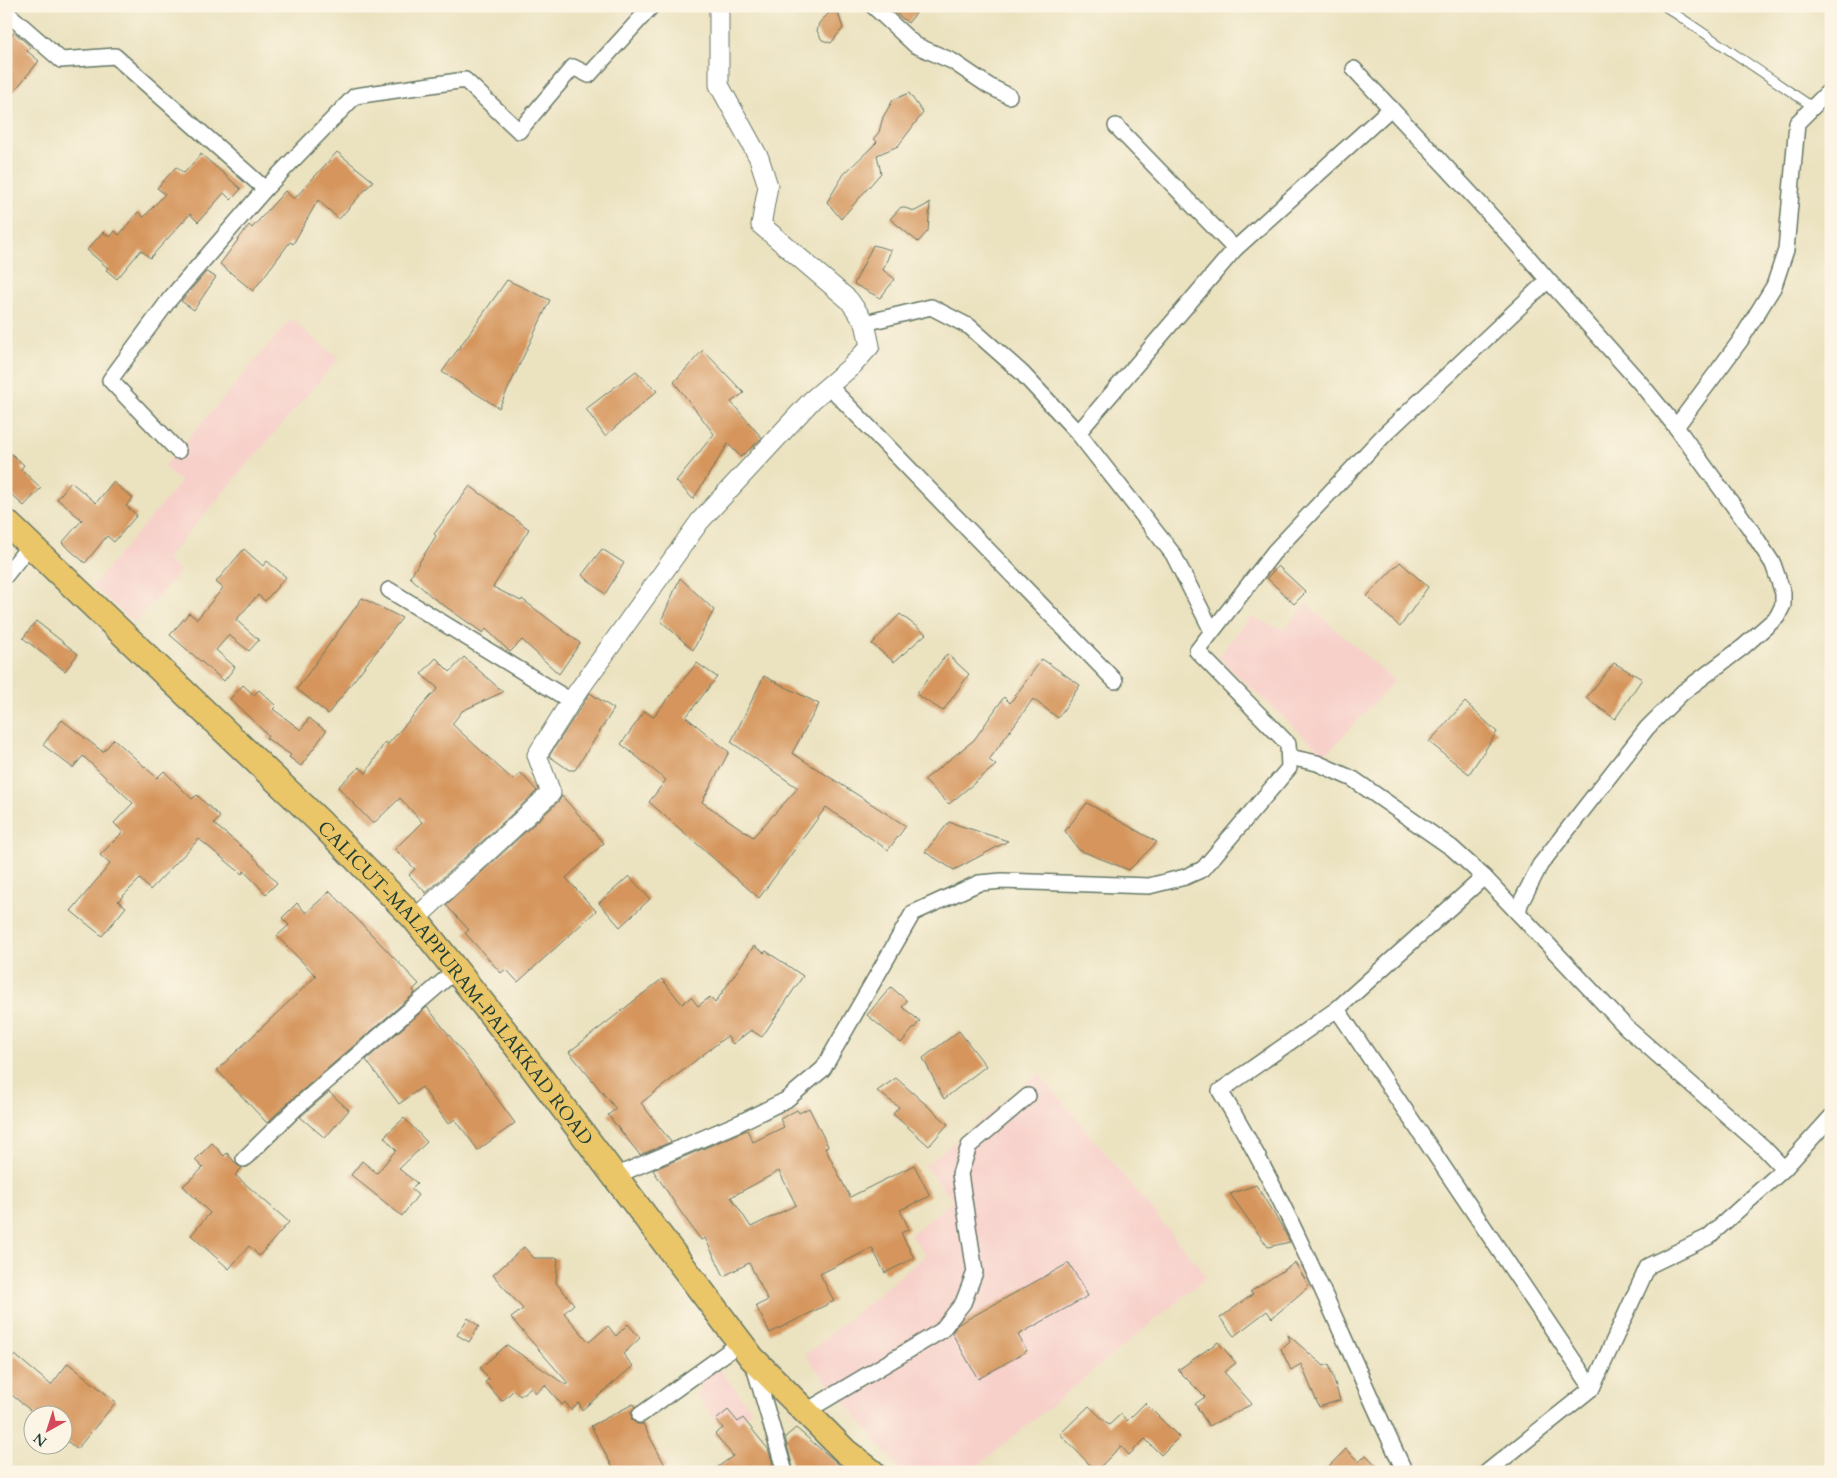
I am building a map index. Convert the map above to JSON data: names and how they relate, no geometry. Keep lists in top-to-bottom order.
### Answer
{
  "streets": {
    "highway": ["CALICUT-MALAPPURAM-PALAKKAD ROAD"]
  },
  "north": "bottom left"
}
